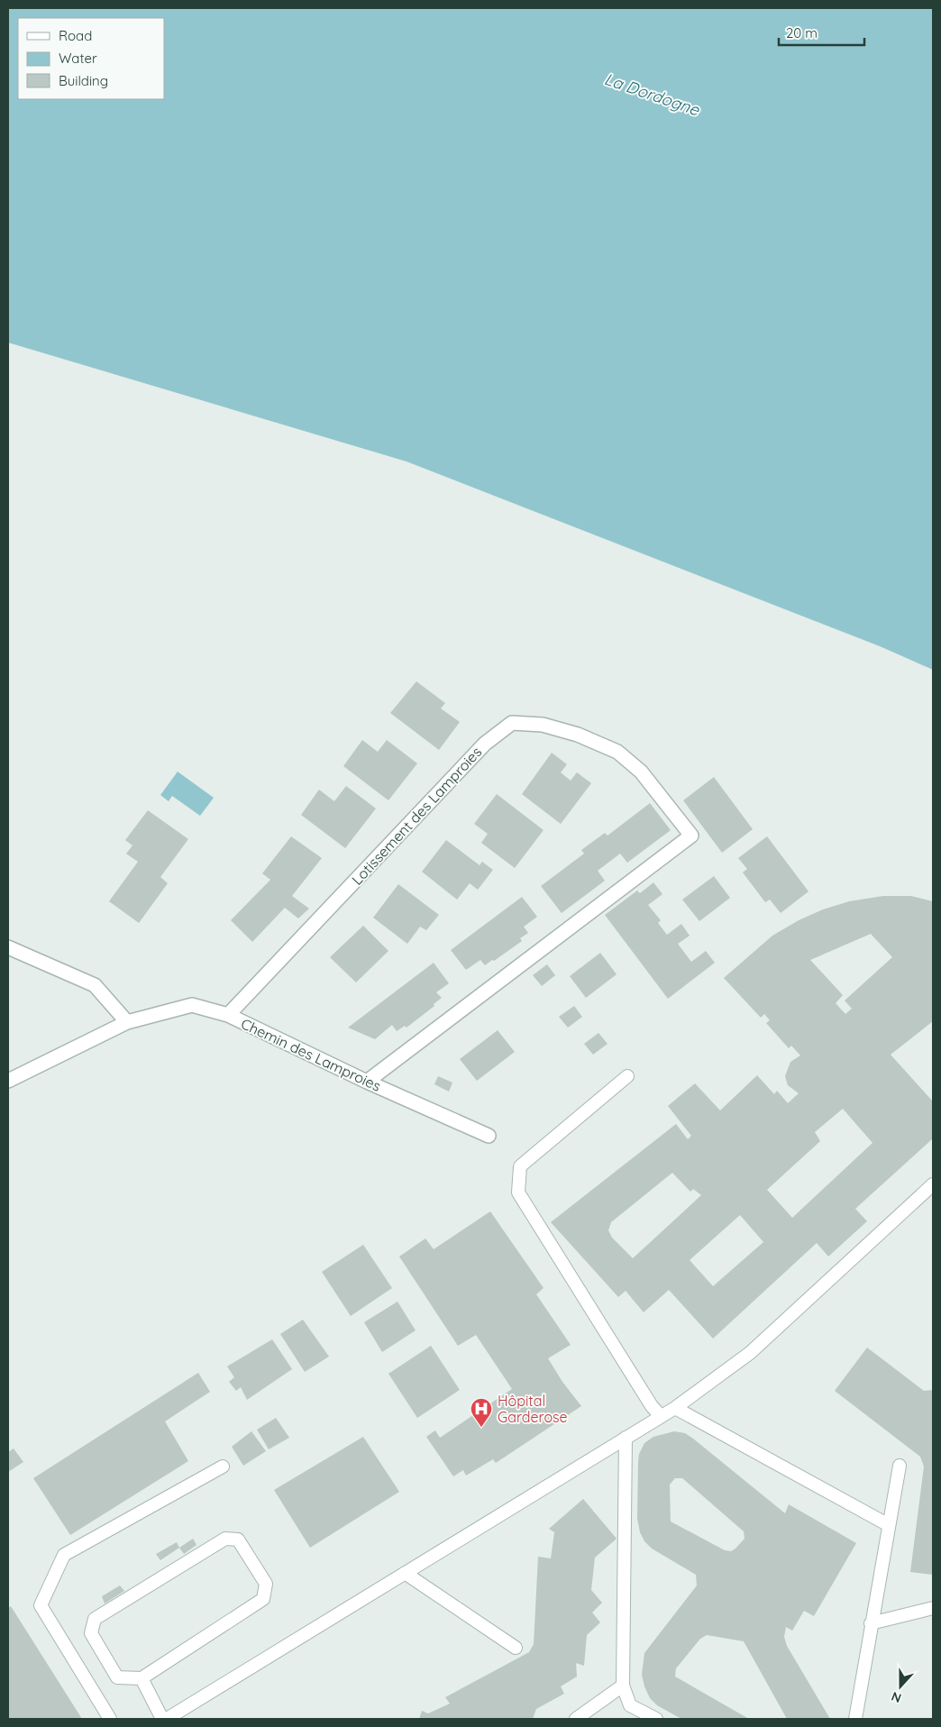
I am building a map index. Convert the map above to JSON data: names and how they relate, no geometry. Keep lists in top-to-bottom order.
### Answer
{
  "streets": {
    "street": ["Lotissement des Lamproies", "Chemin des Lamproies"]
  },
  "crossings": [
    ["Lotissement des Lamproies", "Chemin des Lamproies"]
  ],
  "water": ["La Dordogne"],
  "places": {
    "hospital": ["Hôpital Garderose"]
  },
  "legend": ["Road", "Water", "Building"],
  "scale_bar": "20 m",
  "north": "bottom"
}
